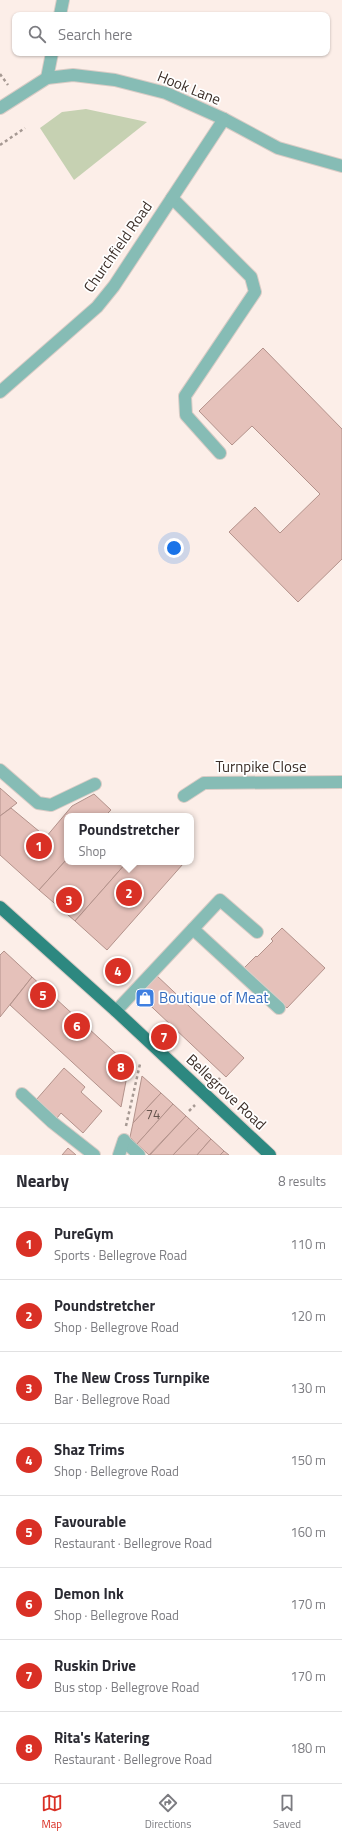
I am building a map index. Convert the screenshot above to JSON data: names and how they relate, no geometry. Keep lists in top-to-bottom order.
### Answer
{
  "streets": {
    "main road": ["Bellegrove Road"],
    "street": ["Hook Lane", "Churchfield Road", "Turnpike Close"]
  },
  "crossings": [
    ["Hook Lane", "Churchfield Road"]
  ],
  "places": {
    "shop": ["Boutique of Meat"]
  },
  "house_numbers": ["74"],
  "page": {
    "search": "Search here",
    "popup": ["Poundstretcher", "Shop"],
    "pins": [
      "1",
      "2",
      "3",
      "4",
      "5",
      "6",
      "7",
      "8"
    ],
    "heading": ["Nearby", "8 results"],
    "list": [
      {
        "mark": "1",
        "name": "PureGym",
        "note": "Sports · Bellegrove Road",
        "value": "110 m"
      },
      {
        "mark": "2",
        "name": "Poundstretcher",
        "note": "Shop · Bellegrove Road",
        "value": "120 m"
      },
      {
        "mark": "3",
        "name": "The New Cross Turnpike",
        "note": "Bar · Bellegrove Road",
        "value": "130 m"
      },
      {
        "mark": "4",
        "name": "Shaz Trims",
        "note": "Shop · Bellegrove Road",
        "value": "150 m"
      },
      {
        "mark": "5",
        "name": "Favourable",
        "note": "Restaurant · Bellegrove Road",
        "value": "160 m"
      },
      {
        "mark": "6",
        "name": "Demon Ink",
        "note": "Shop · Bellegrove Road",
        "value": "170 m"
      },
      {
        "mark": "7",
        "name": "Ruskin Drive",
        "note": "Bus stop · Bellegrove Road",
        "value": "170 m"
      },
      {
        "mark": "8",
        "name": "Rita's Katering",
        "note": "Restaurant · Bellegrove Road",
        "value": "180 m"
      }
    ],
    "nav": ["Map", "Directions", "Saved"]
  }
}
